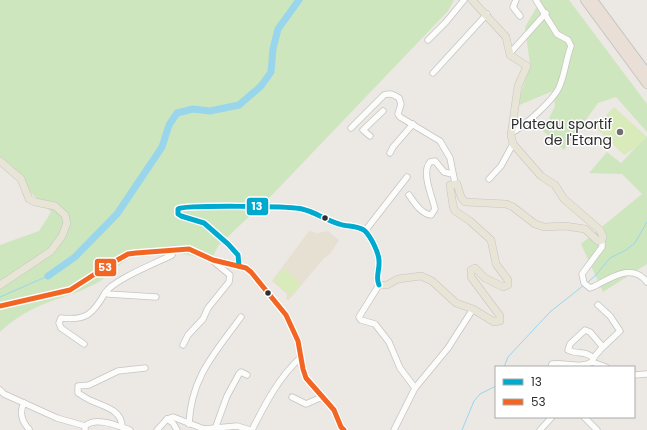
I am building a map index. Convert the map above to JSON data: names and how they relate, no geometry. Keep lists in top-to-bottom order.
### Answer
{
  "places": ["Plateau sportif de l'Etang"],
  "lines": ["transit line 13", "transit line 53"],
  "legend": ["13", "53"]
}
